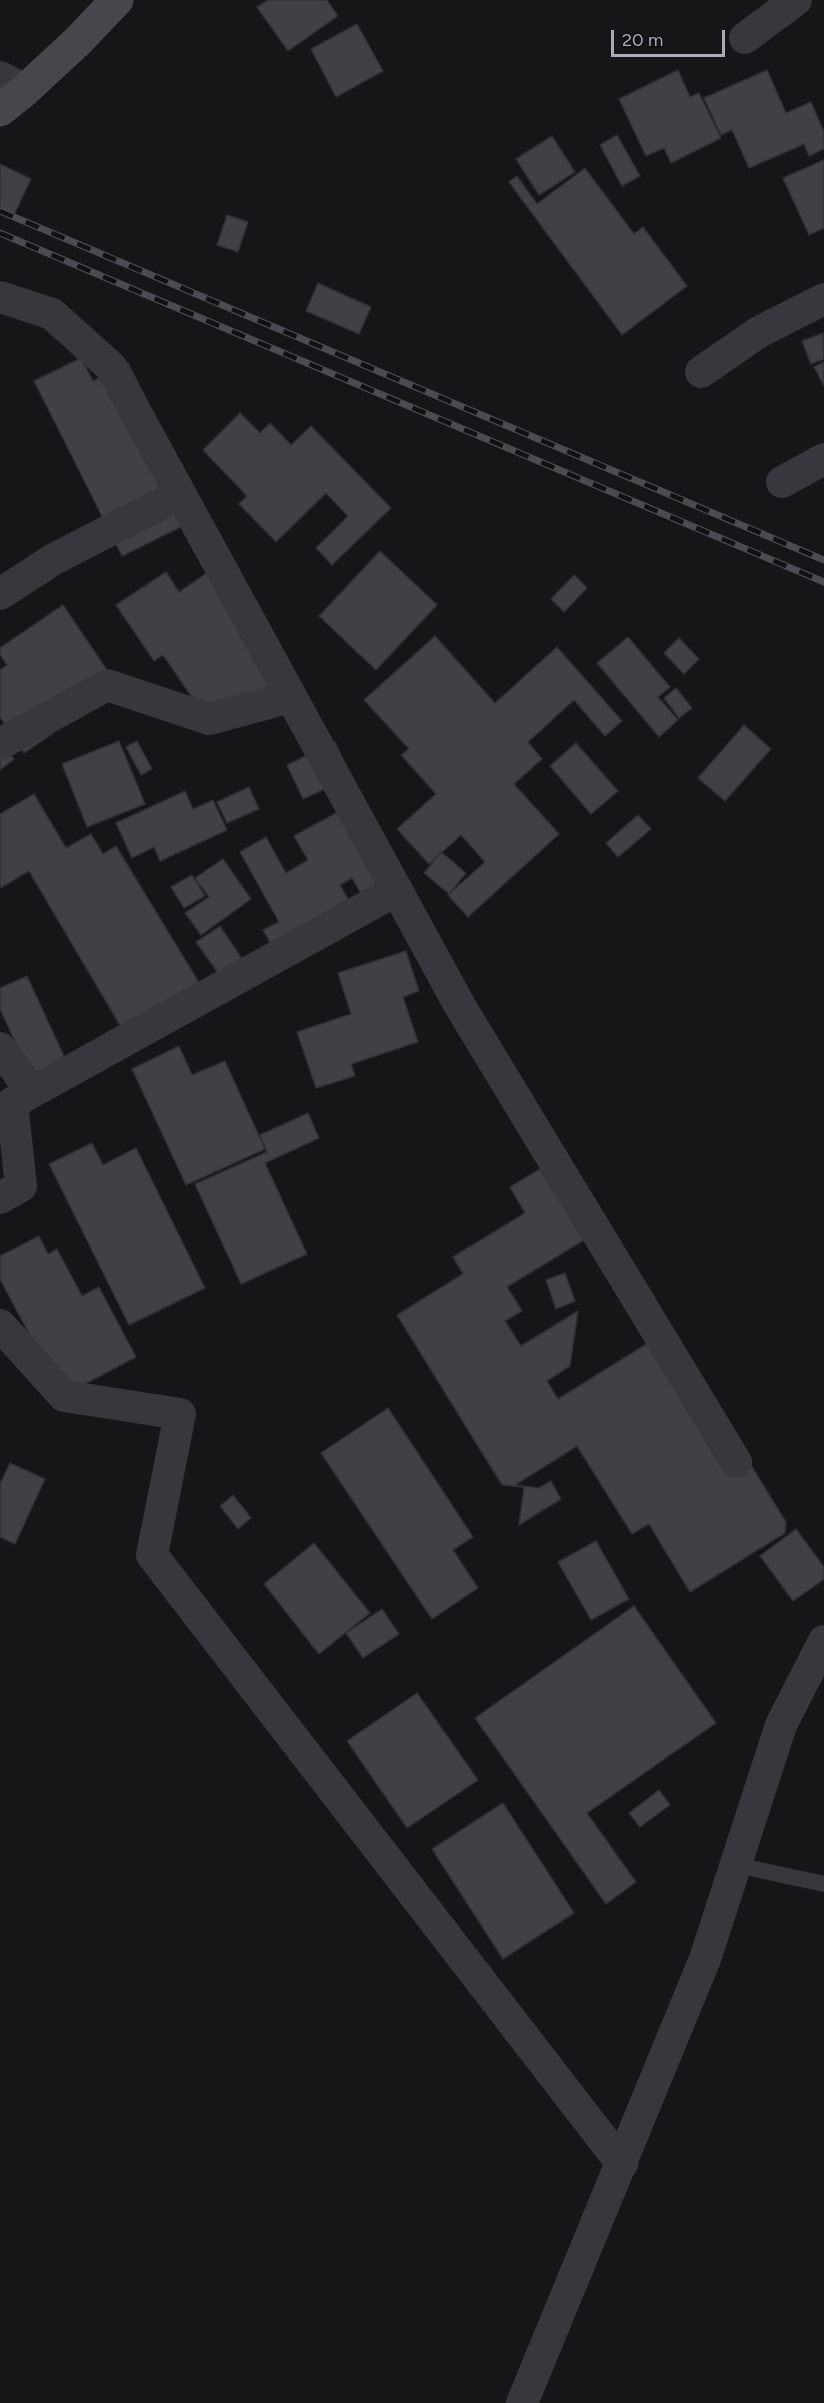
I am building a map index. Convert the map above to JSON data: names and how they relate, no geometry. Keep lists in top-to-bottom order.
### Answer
{
  "scale_bar": "20 m"
}
